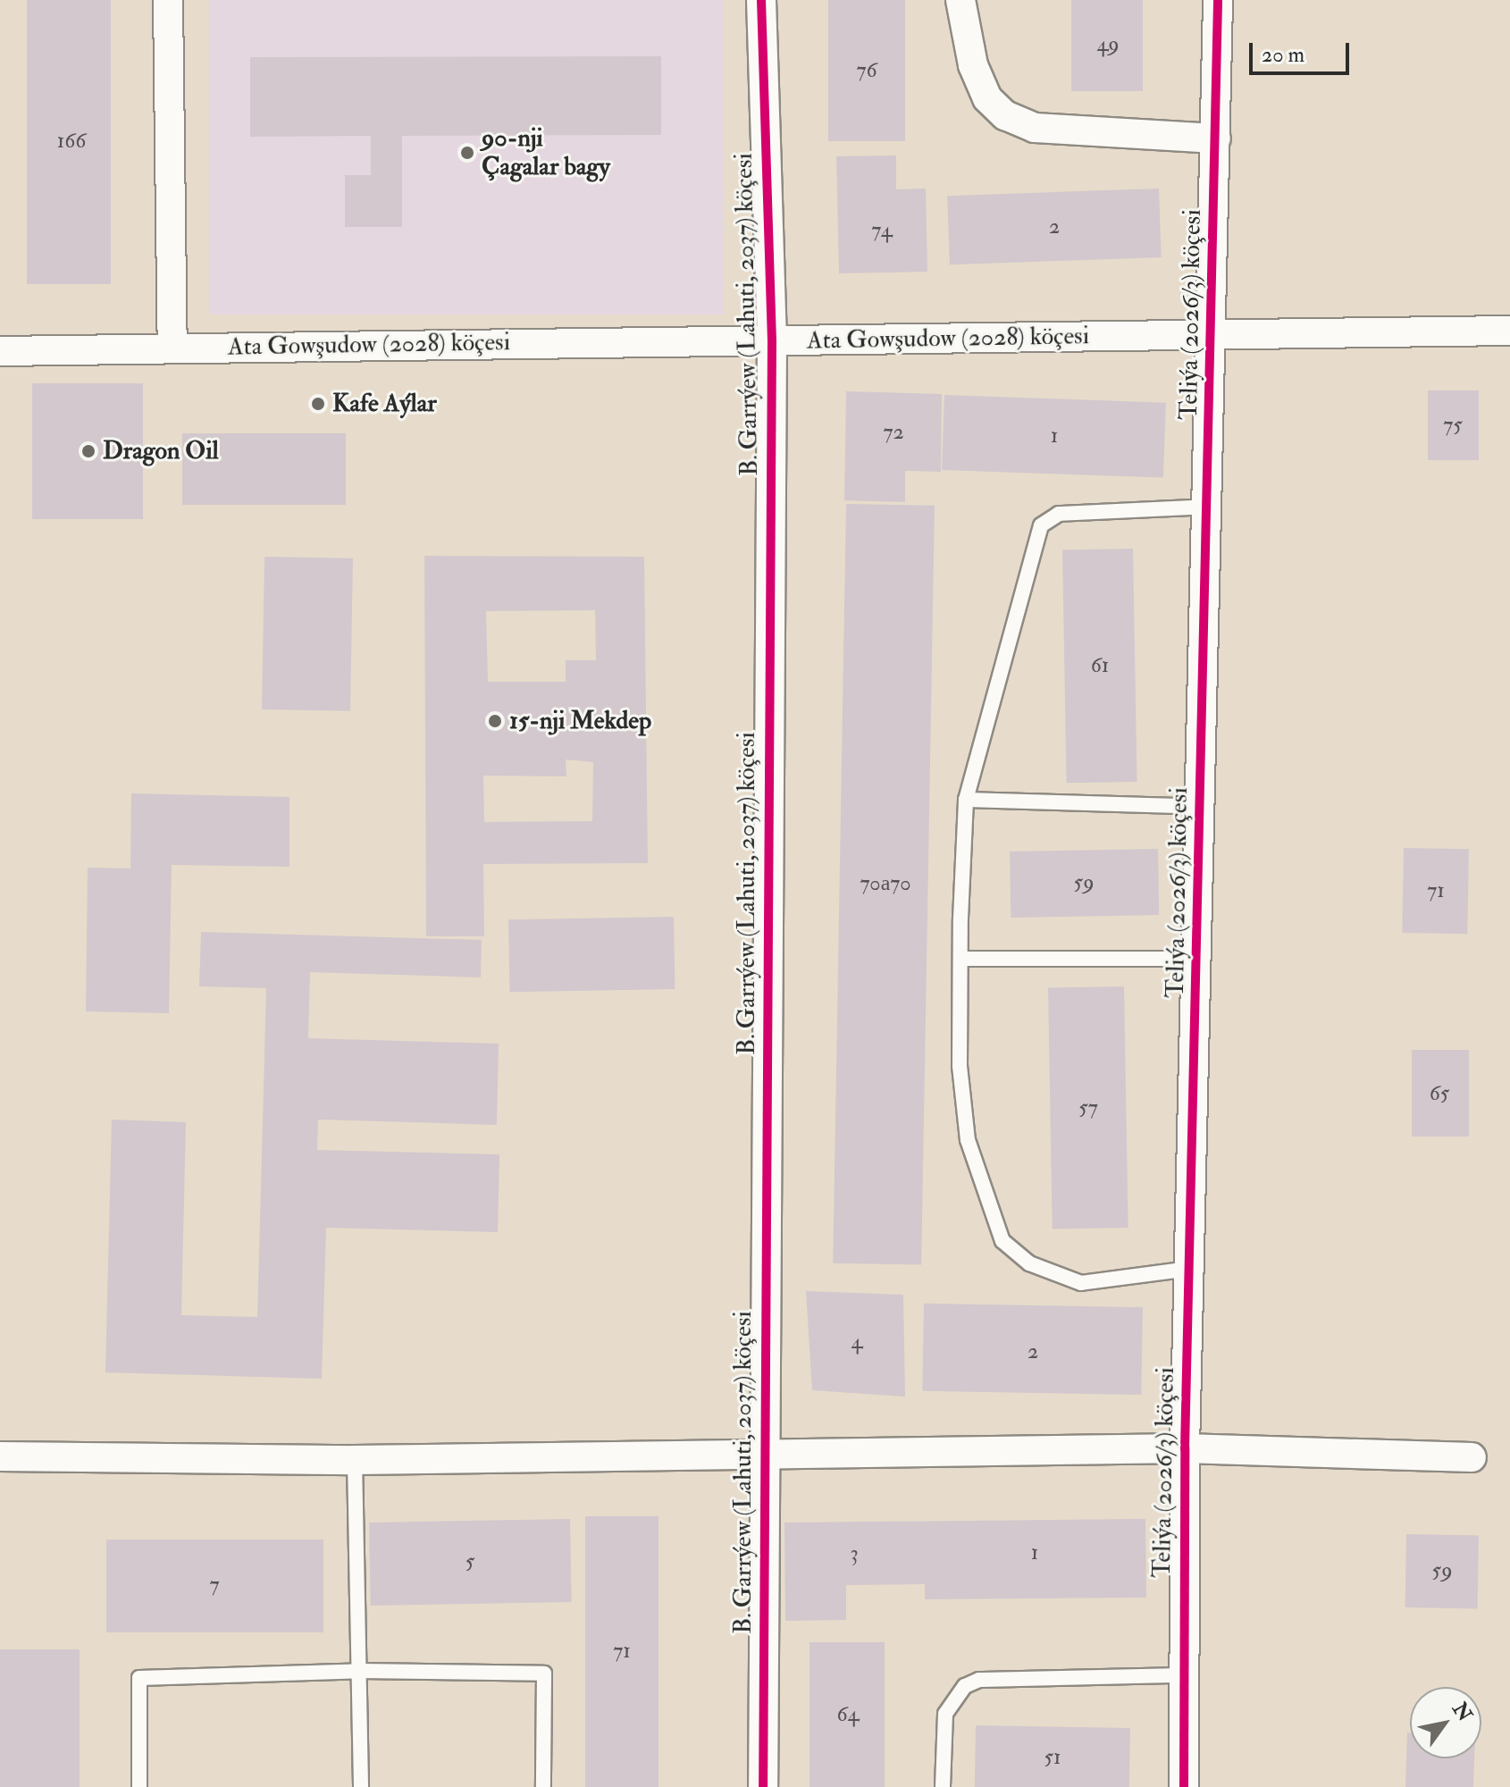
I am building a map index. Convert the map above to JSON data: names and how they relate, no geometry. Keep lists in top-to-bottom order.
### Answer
{
  "streets": {
    "street": ["B. Garrýew (Lahuti, 2037) köçesi", "Teliýa (2026/3) köçesi", "Ata Gowşudow (2028) köçesi"]
  },
  "crossings": [
    ["B. Garrýew (Lahuti, 2037) köçesi", "Ata Gowşudow (2028) köçesi"],
    ["Teliýa (2026/3) köçesi", "Ata Gowşudow (2028) köçesi"]
  ],
  "places": [
    "90-nji Çagalar bagy",
    "Kafe Aýlar",
    "Dragon Oil",
    "15-nji Mekdep"
  ],
  "house_numbers": [
    "49",
    "76",
    "166",
    "2",
    "74",
    "75",
    "72",
    "1",
    "61",
    "59",
    "70а70",
    "71",
    "65",
    "57",
    "4",
    "2",
    "1",
    "3",
    "5",
    "59",
    "7",
    "71",
    "64",
    "51"
  ],
  "scale_bar": "20 m",
  "north": "top right"
}
